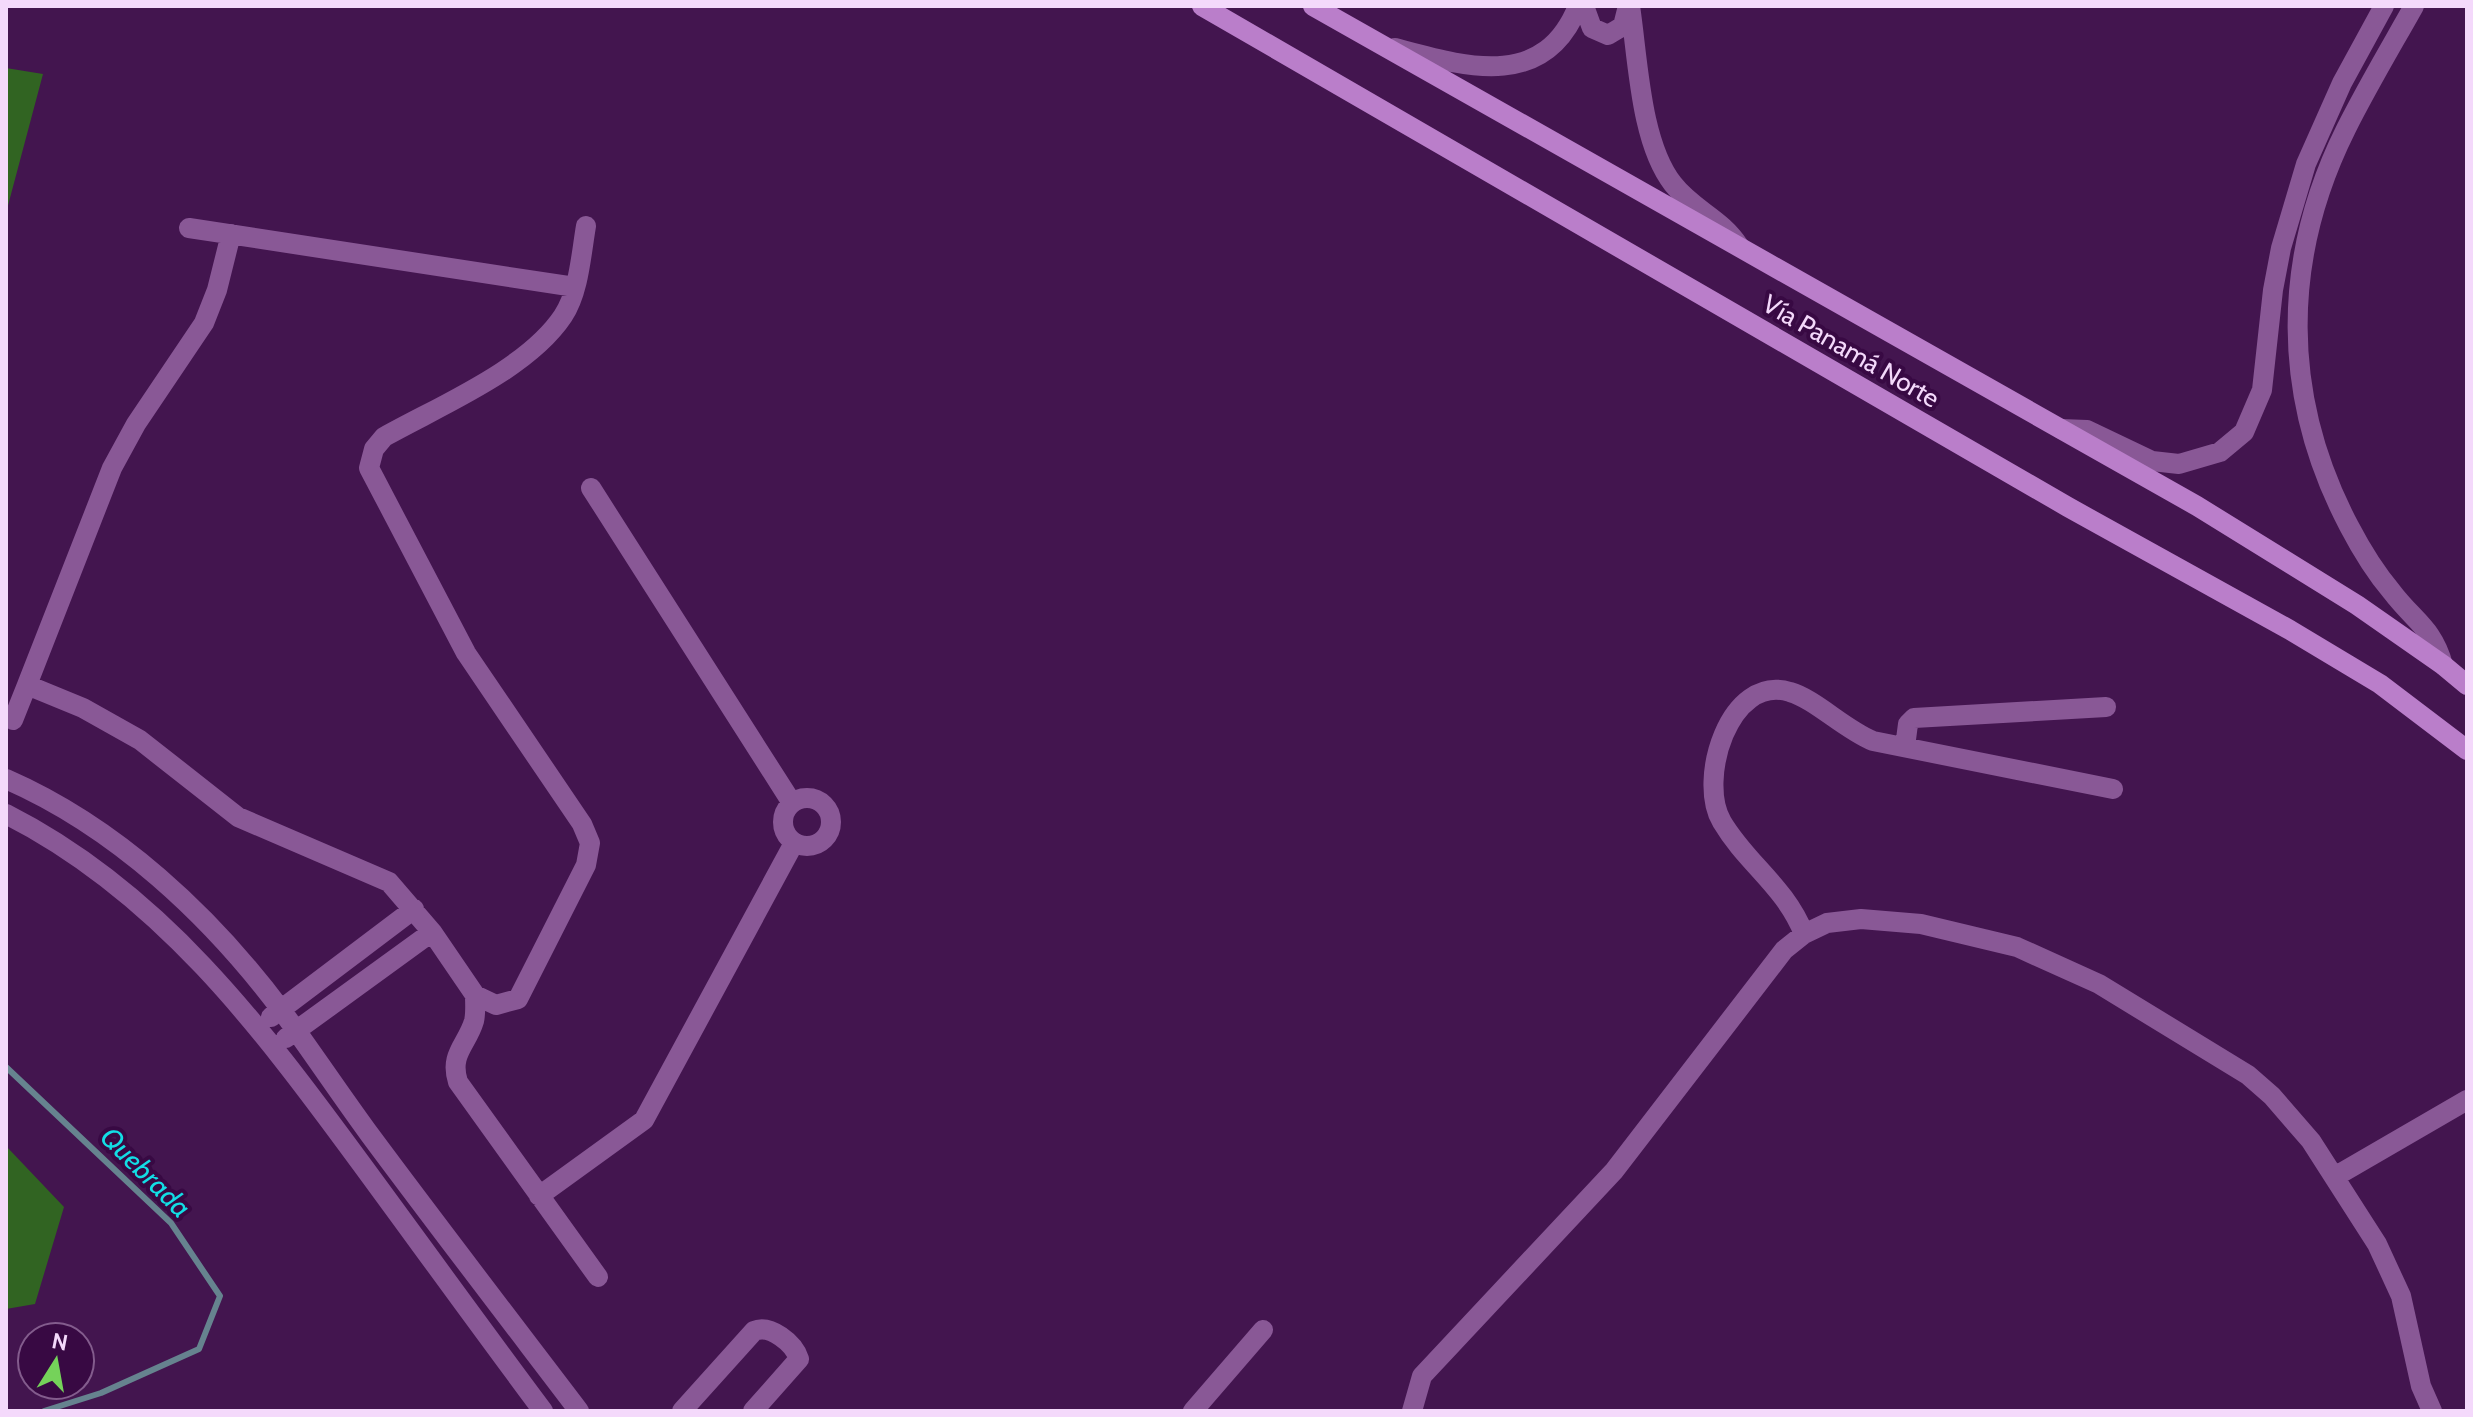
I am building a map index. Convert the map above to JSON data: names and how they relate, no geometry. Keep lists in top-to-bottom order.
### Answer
{
  "streets": {
    "main road": ["Vía Panamá Norte"]
  },
  "water": ["Quebrada"],
  "north": "top"
}
